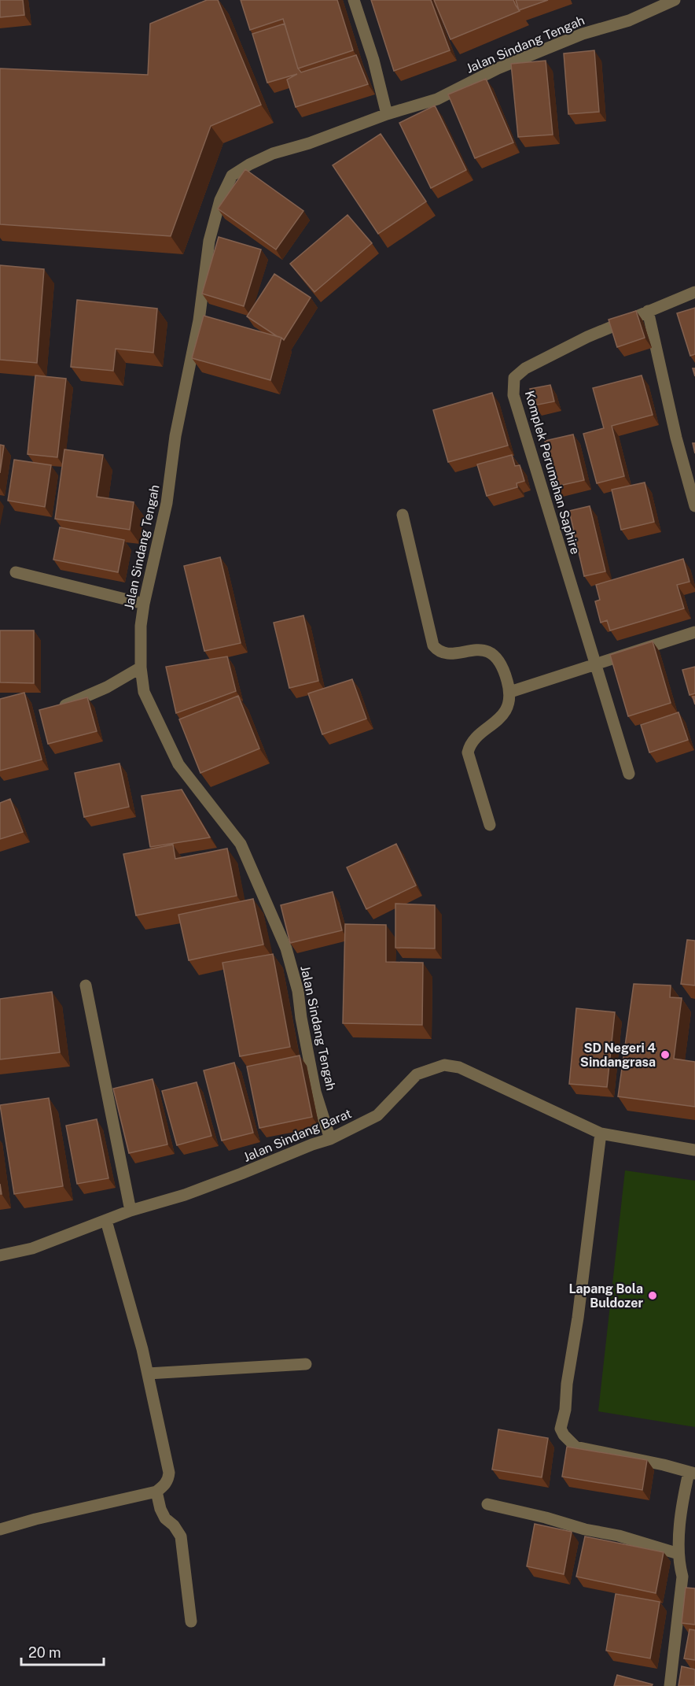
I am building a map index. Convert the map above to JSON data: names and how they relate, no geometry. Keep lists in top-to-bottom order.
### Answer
{
  "streets": {
    "street": ["Jalan Sindang Tengah", "Komplek Perumahan Saphire", "Jalan Sindang Barat"]
  },
  "crossings": [
    ["Jalan Sindang Tengah", "Jalan Sindang Barat"]
  ],
  "places": ["SD Negeri 4 Sindangrasa", "Lapang Bola Buldozer"],
  "scale_bar": "20 m"
}
